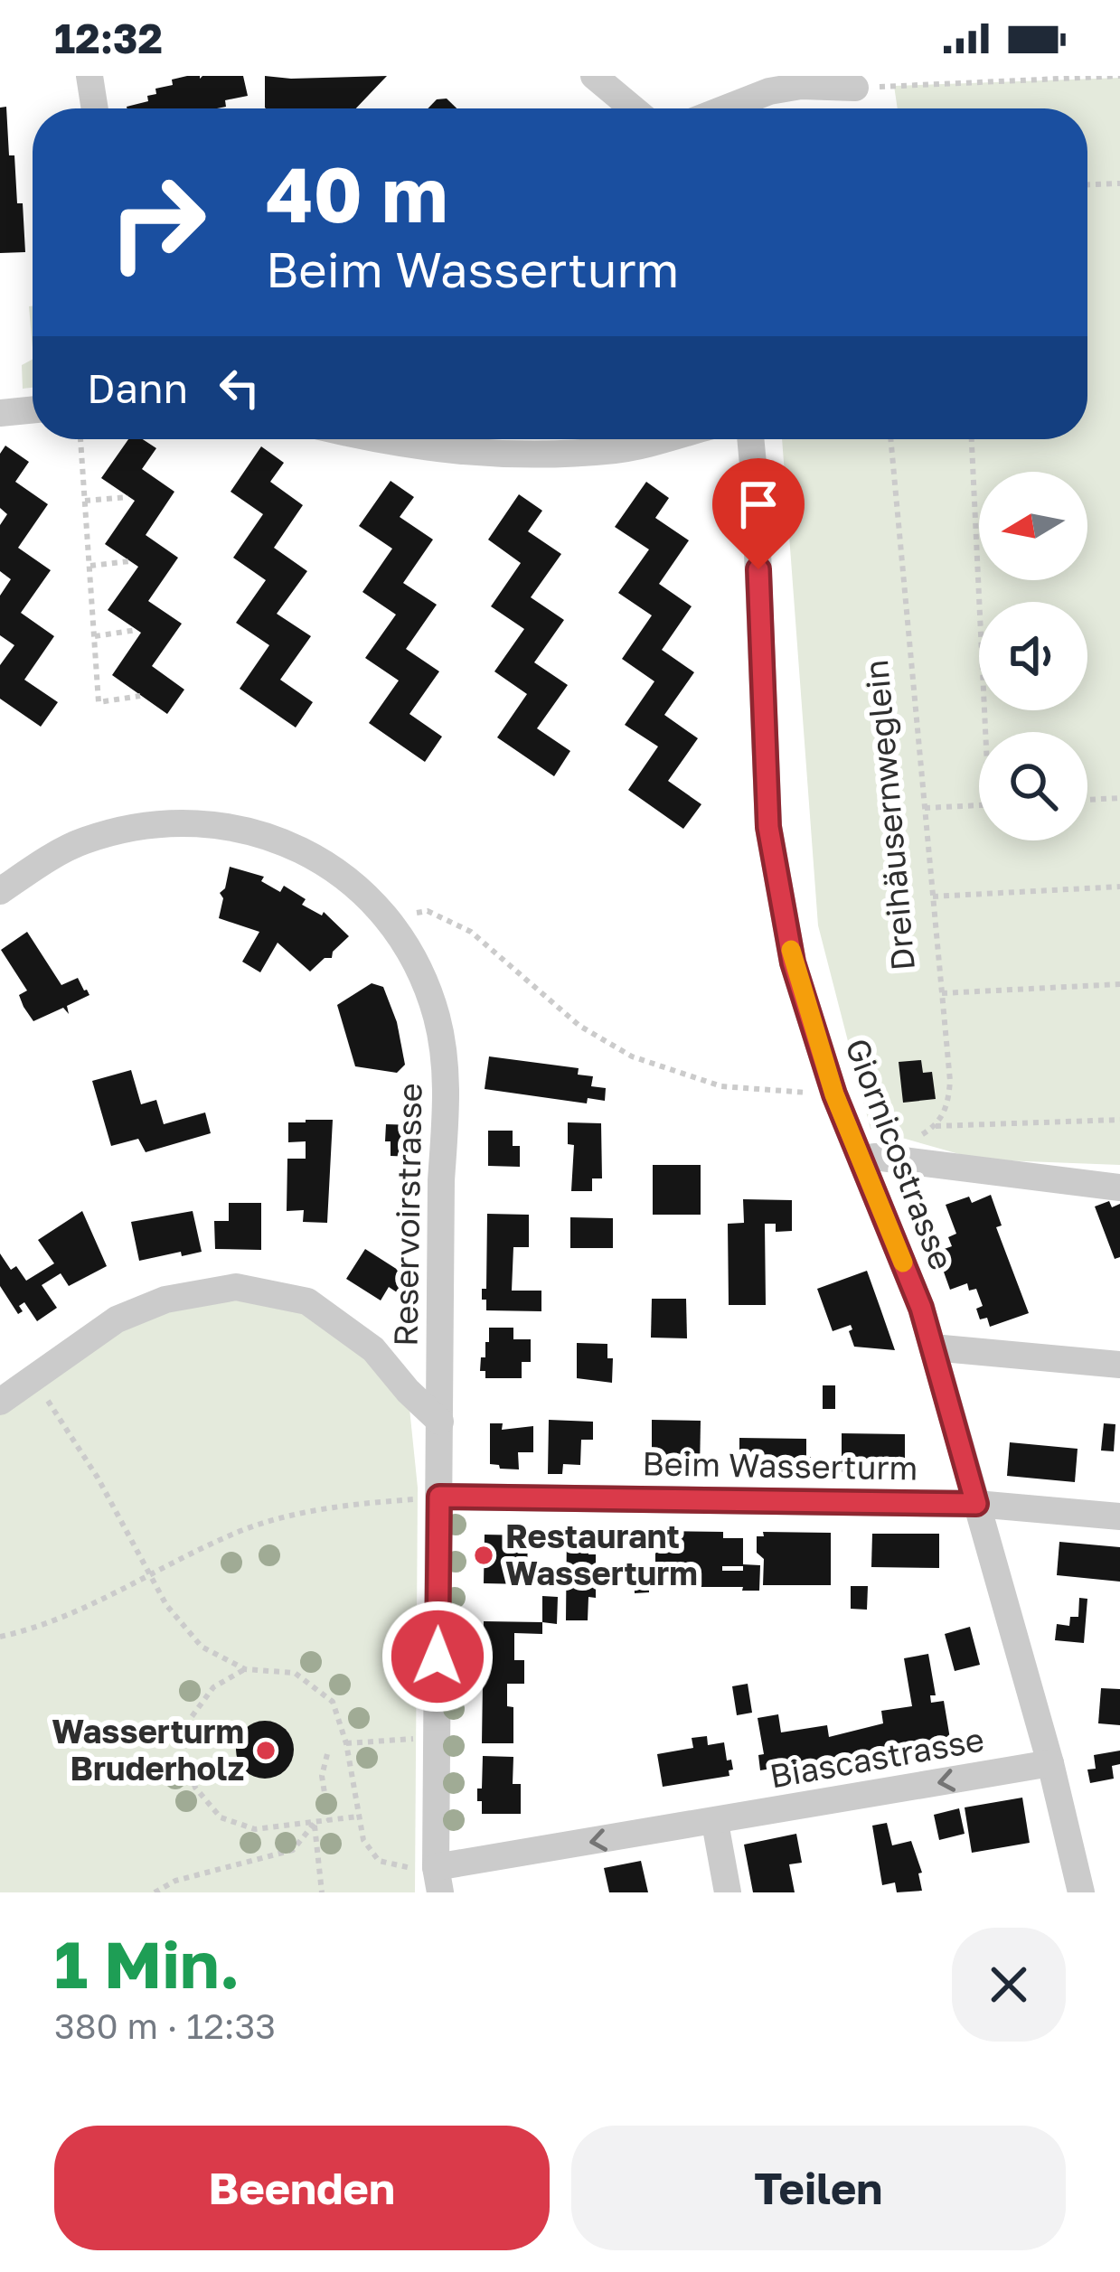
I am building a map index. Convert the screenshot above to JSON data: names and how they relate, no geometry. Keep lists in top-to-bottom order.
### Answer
{
  "streets": {
    "street": [
      "Giornicostrasse",
      "Reservoirstrasse",
      "Beim Wasserturm",
      "Biascastrasse"
    ],
    "path": ["Dreihäusernweglein"]
  },
  "crossings": [
    ["Giornicostrasse", "Beim Wasserturm"],
    ["Giornicostrasse", "Biascastrasse"],
    ["Reservoirstrasse", "Beim Wasserturm"],
    ["Reservoirstrasse", "Biascastrasse"]
  ],
  "one_way": ["Biascastrasse"],
  "places": ["Restaurant Wasserturm", "Wasserturm Bruderholz"],
  "north": "left",
  "page": {
    "status": "12:32",
    "turn": ["40 m", "Beim Wasserturm"],
    "then": "Dann",
    "heading": ["1 Min.", "380 m · 12:33"],
    "buttons": ["Beenden", "Teilen"]
  }
}
